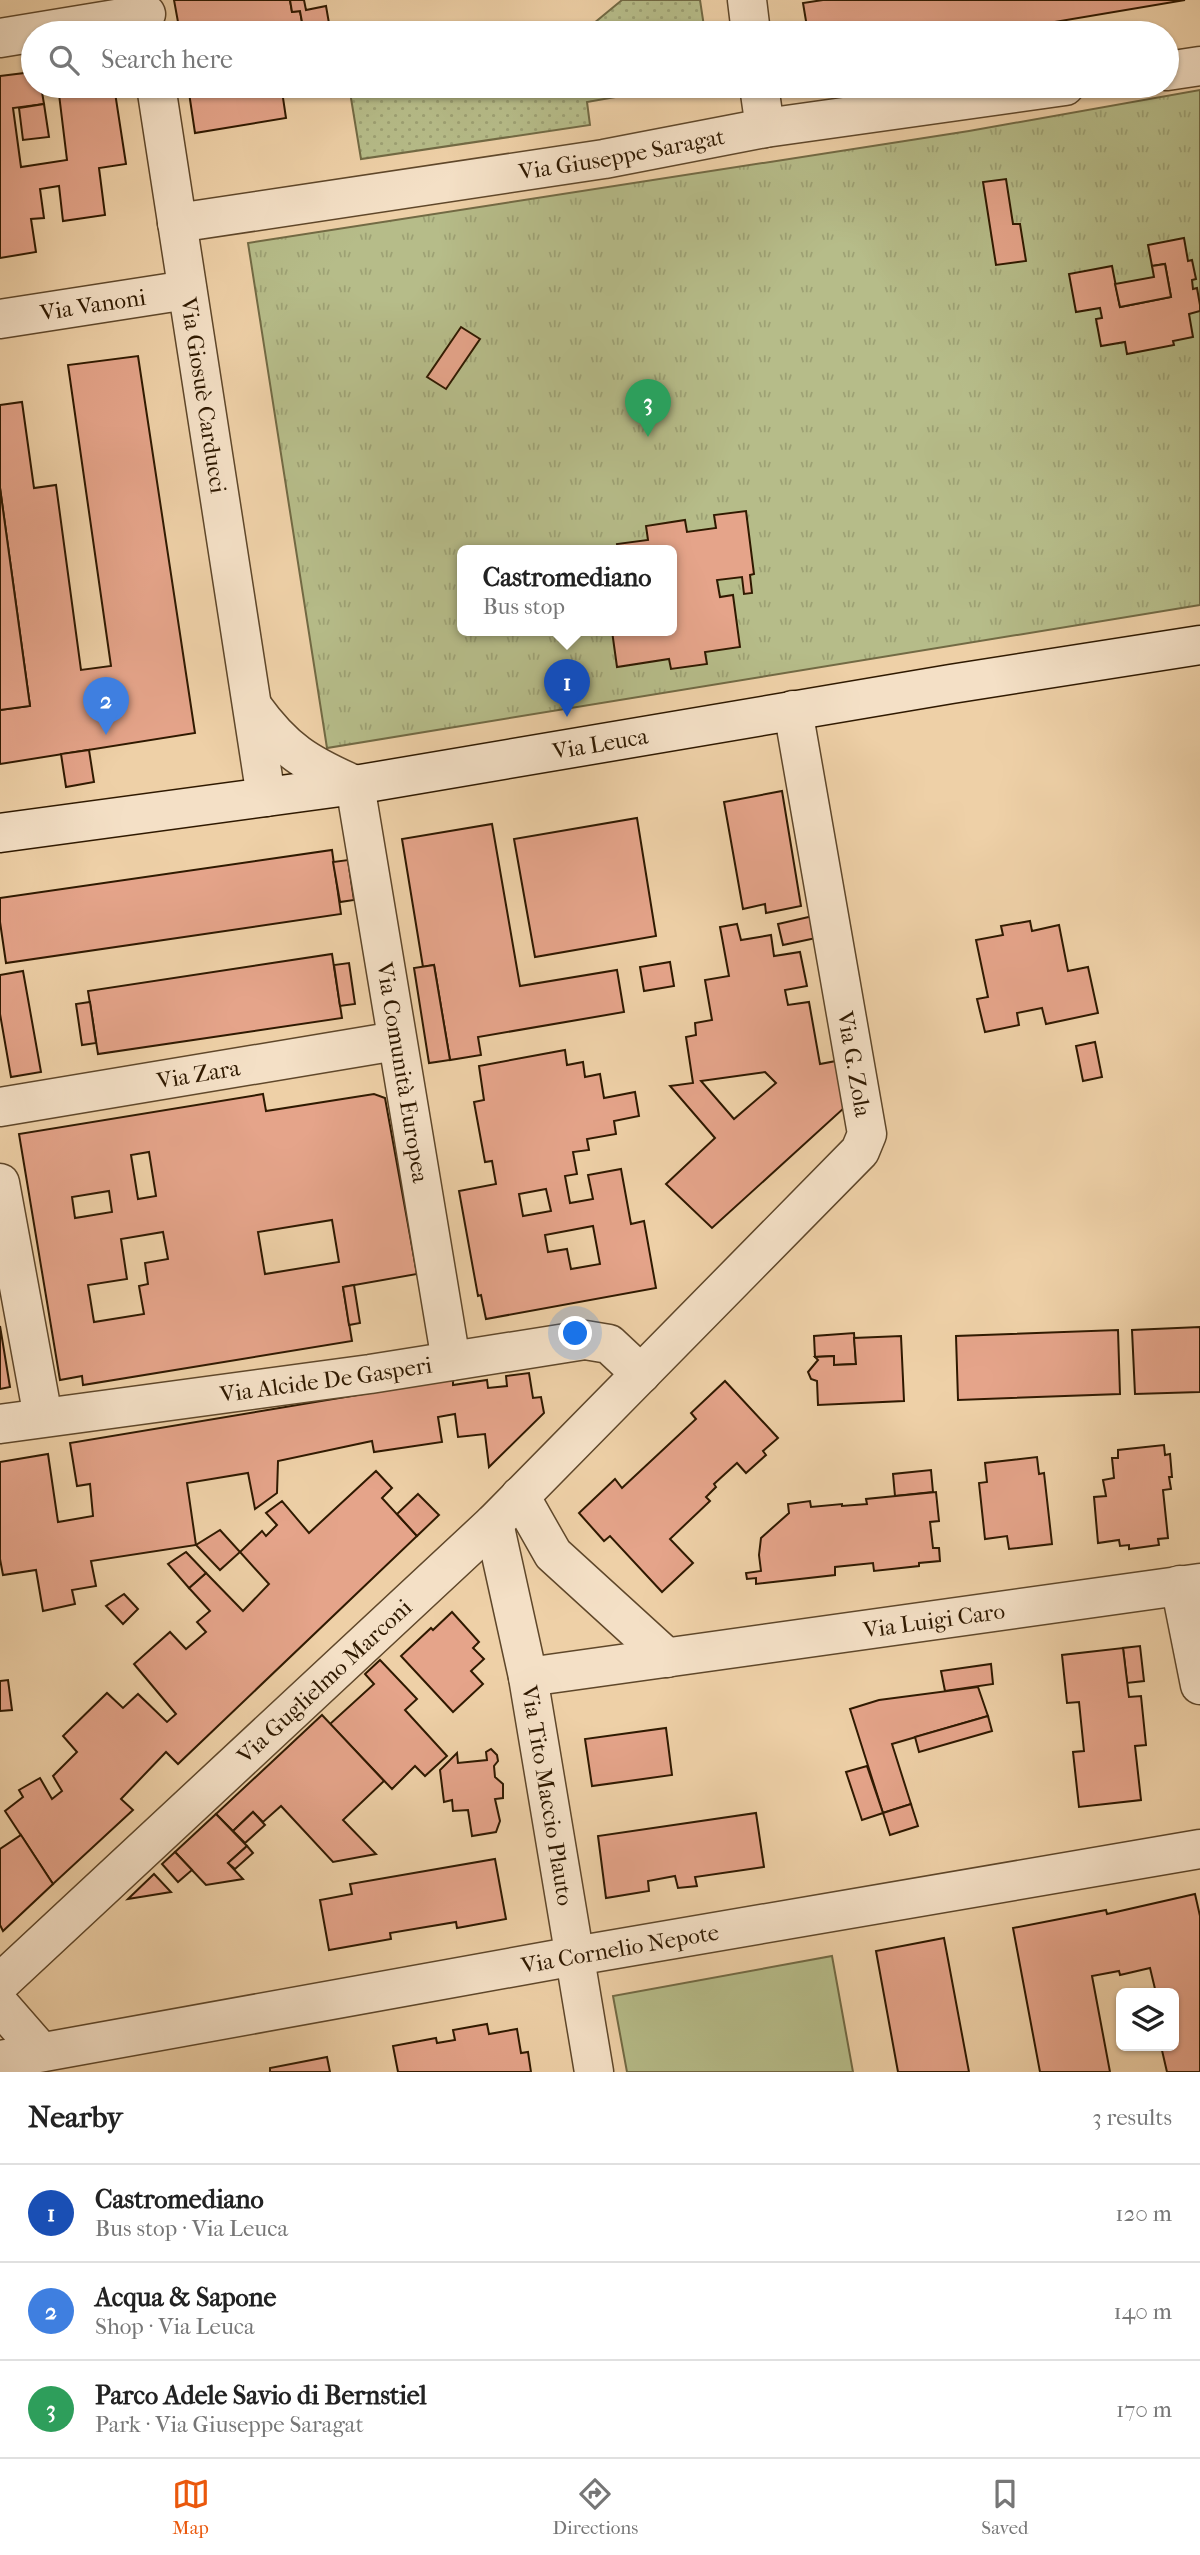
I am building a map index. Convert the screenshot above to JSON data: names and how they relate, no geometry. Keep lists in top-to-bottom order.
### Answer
{
  "streets": {
    "street": [
      "Via Giuseppe Saragat",
      "Via Vanoni",
      "Via Giosuè Carducci",
      "Via Leuca",
      "Via G. Zola",
      "Via Comunità Europea",
      "Via Zara",
      "Via Alcide De Gasperi",
      "Via Luigi Caro",
      "Via Guglielmo Marconi",
      "Via Tito Maccio Plauto",
      "Via Cornelio Nepote"
    ]
  },
  "crossings": [
    ["Via Giuseppe Saragat", "Via Giosuè Carducci"],
    ["Via Vanoni", "Via Giosuè Carducci"],
    ["Via Giosuè Carducci", "Via Leuca"],
    ["Via Giosuè Carducci", "Via Comunità Europea"],
    ["Via Leuca", "Via G. Zola"],
    ["Via Leuca", "Via Comunità Europea"],
    ["Via G. Zola", "Via Alcide De Gasperi"],
    ["Via G. Zola", "Via Guglielmo Marconi"],
    ["Via Comunità Europea", "Via Zara"],
    ["Via Comunità Europea", "Via Alcide De Gasperi"],
    ["Via Alcide De Gasperi", "Via Guglielmo Marconi"],
    ["Via Luigi Caro", "Via Tito Maccio Plauto"],
    ["Via Guglielmo Marconi", "Via Tito Maccio Plauto"],
    ["Via Tito Maccio Plauto", "Via Cornelio Nepote"]
  ],
  "page": {
    "search": "Search here",
    "pins": ["3", "1", "2"],
    "popup": ["Castromediano", "Bus stop"],
    "heading": ["Nearby", "3 results"],
    "list": [
      {
        "mark": "1",
        "name": "Castromediano",
        "note": "Bus stop · Via Leuca",
        "value": "120 m"
      },
      {
        "mark": "2",
        "name": "Acqua & Sapone",
        "note": "Shop · Via Leuca",
        "value": "140 m"
      },
      {
        "mark": "3",
        "name": "Parco Adele Savio di Bernstiel",
        "note": "Park · Via Giuseppe Saragat",
        "value": "170 m"
      }
    ],
    "nav": ["Map", "Directions", "Saved"]
  }
}
